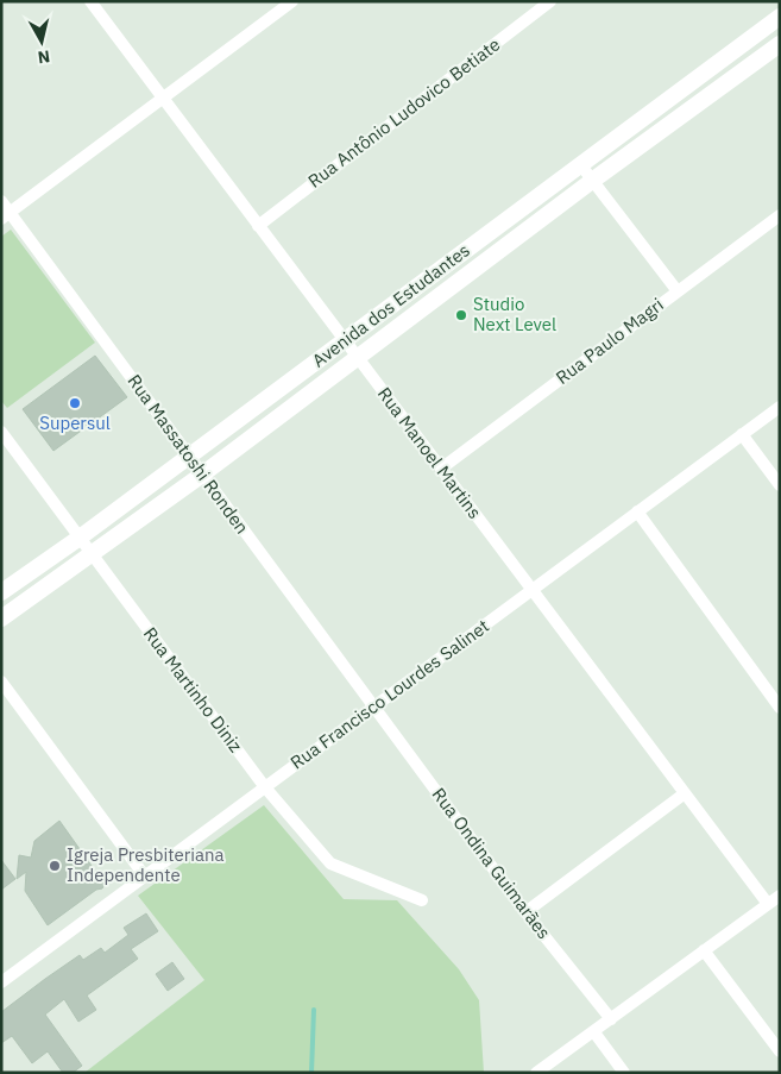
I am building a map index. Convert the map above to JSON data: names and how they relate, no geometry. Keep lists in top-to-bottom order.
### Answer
{
  "streets": {
    "street": [
      "Rua Antônio Ludovico Betiate",
      "Avenida dos Estudantes",
      "Rua Paulo Magri",
      "Rua Manoel Martins",
      "Rua Massatoshi Ronden",
      "Rua Martinho Diniz",
      "Rua Francisco Lourdes Salinet",
      "Rua Ondina Guimarães"
    ]
  },
  "crossings": [
    ["Rua Antônio Ludovico Betiate", "Rua Manoel Martins"],
    ["Avenida dos Estudantes", "Rua Manoel Martins"],
    ["Avenida dos Estudantes", "Rua Massatoshi Ronden"],
    ["Avenida dos Estudantes", "Rua Martinho Diniz"],
    ["Rua Paulo Magri", "Rua Manoel Martins"],
    ["Rua Manoel Martins", "Rua Francisco Lourdes Salinet"],
    ["Rua Massatoshi Ronden", "Rua Francisco Lourdes Salinet"],
    ["Rua Massatoshi Ronden", "Rua Ondina Guimarães"],
    ["Rua Martinho Diniz", "Rua Francisco Lourdes Salinet"],
    ["Rua Francisco Lourdes Salinet", "Rua Ondina Guimarães"]
  ],
  "places": ["Studio Next Level", "Supersul", "Igreja Presbiteriana Independente"],
  "north": "bottom"
}
